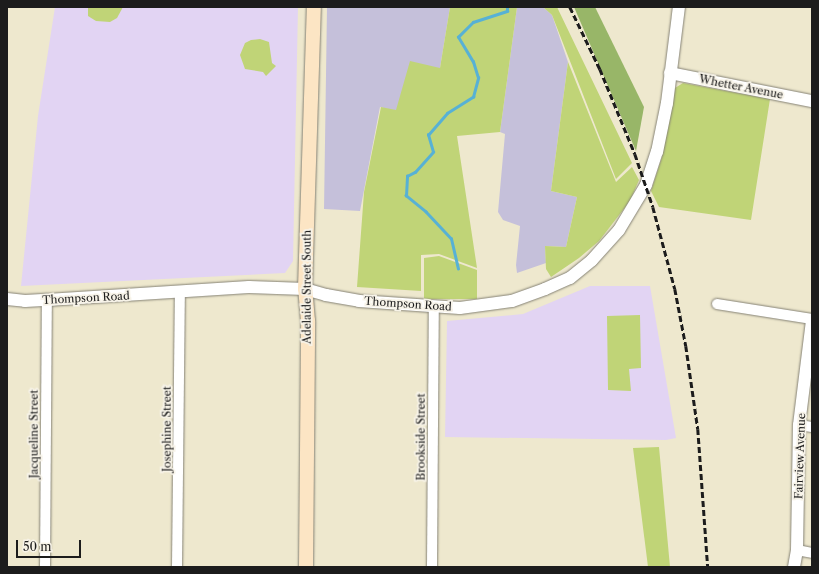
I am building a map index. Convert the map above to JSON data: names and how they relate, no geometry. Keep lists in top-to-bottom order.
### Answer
{
  "streets": {
    "main road": ["Adelaide Street South"],
    "street": [
      "Whetter Avenue",
      "Thompson Road",
      "Josephine Street",
      "Jacqueline Street",
      "Brookside Street",
      "Fairview Avenue"
    ]
  },
  "crossings": [
    ["Whetter Avenue", "Thompson Road"],
    ["Adelaide Street South", "Thompson Road"],
    ["Thompson Road", "Josephine Street"],
    ["Thompson Road", "Jacqueline Street"],
    ["Thompson Road", "Brookside Street"]
  ],
  "scale_bar": "50 m"
}
